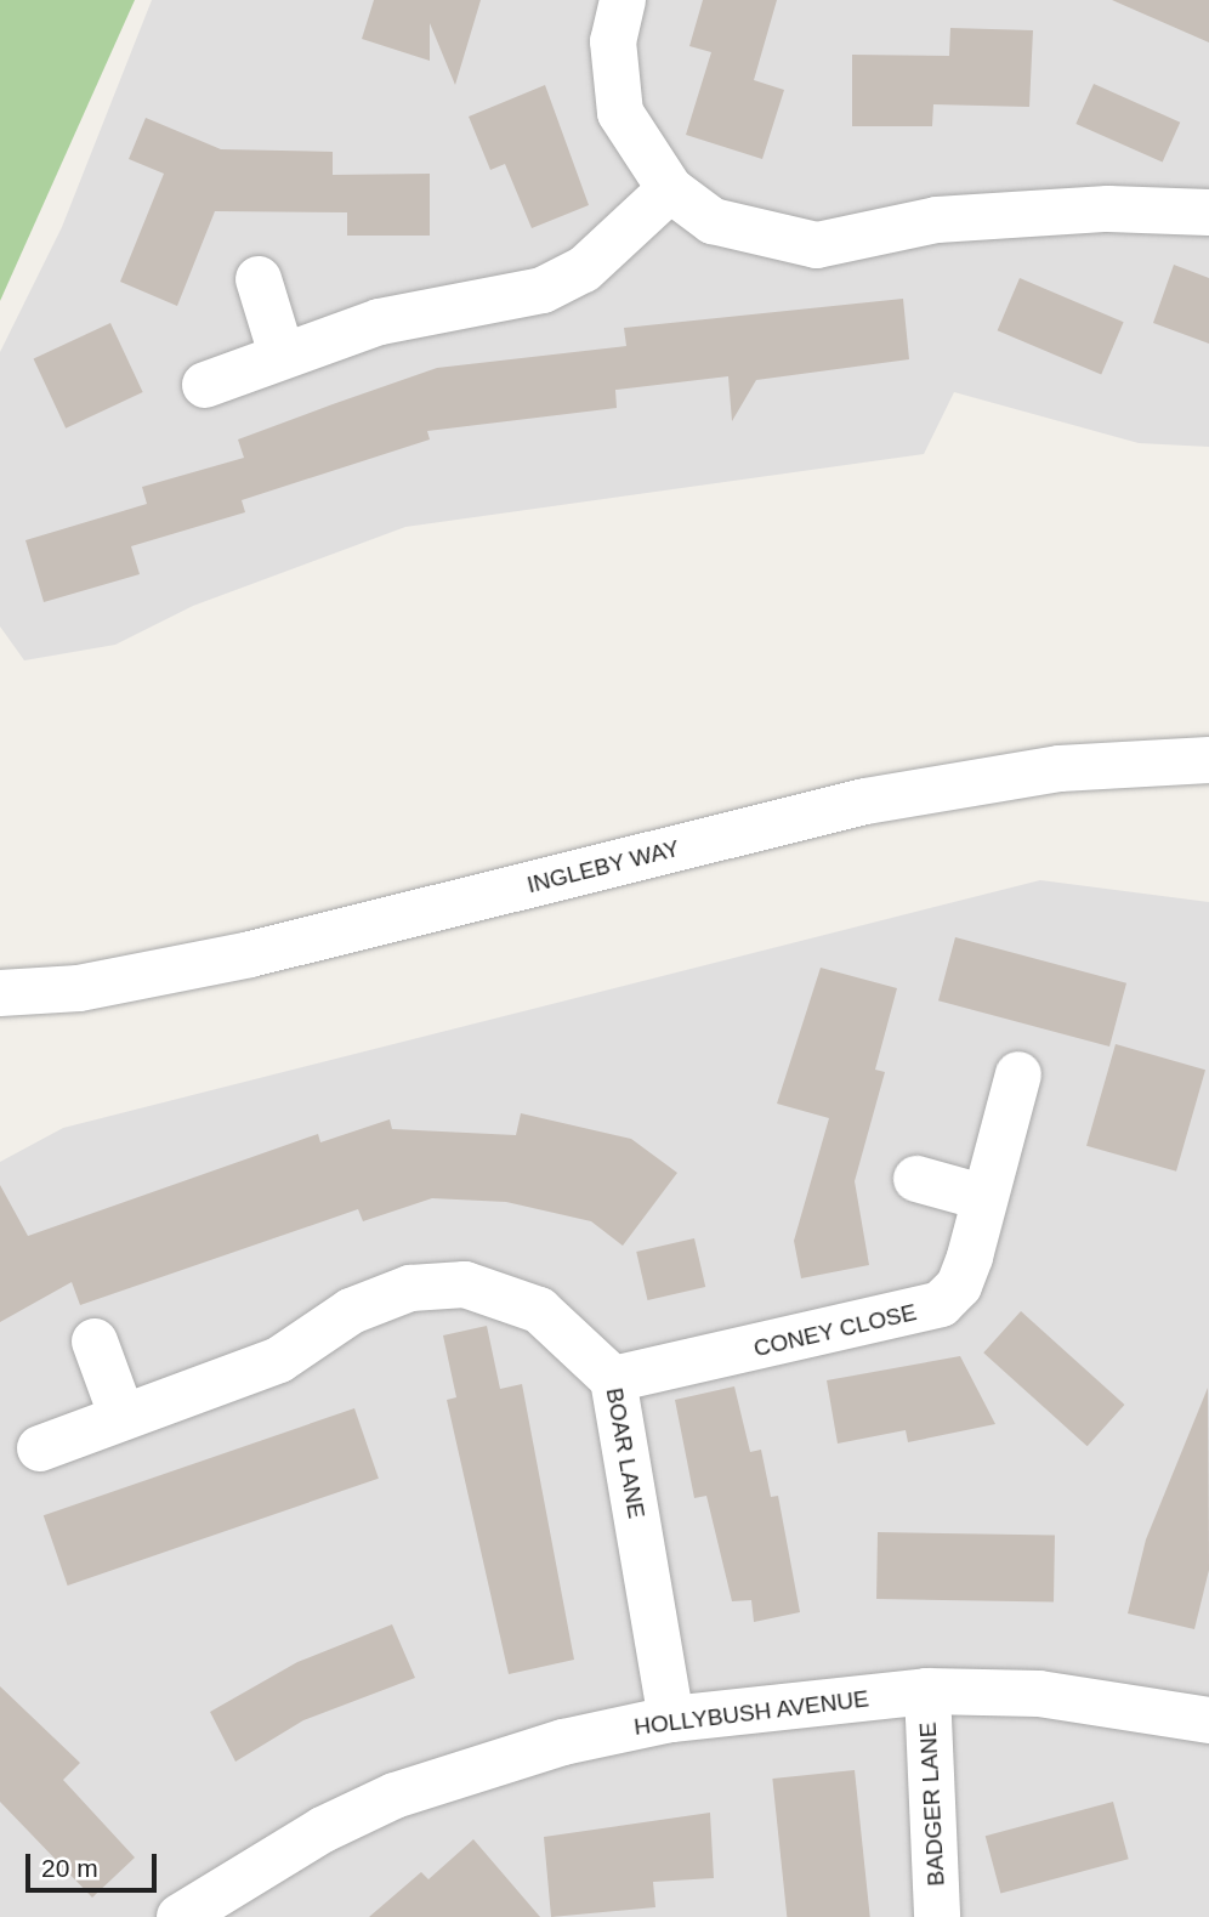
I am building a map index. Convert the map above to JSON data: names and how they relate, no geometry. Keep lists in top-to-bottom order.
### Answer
{
  "streets": {
    "street": [
      "INGLEBY WAY",
      "CONEY CLOSE",
      "BOAR LANE",
      "HOLLYBUSH AVENUE",
      "BADGER LANE"
    ]
  },
  "crossings": [
    ["CONEY CLOSE", "BOAR LANE"],
    ["BOAR LANE", "HOLLYBUSH AVENUE"],
    ["HOLLYBUSH AVENUE", "BADGER LANE"]
  ],
  "scale_bar": "20 m"
}
